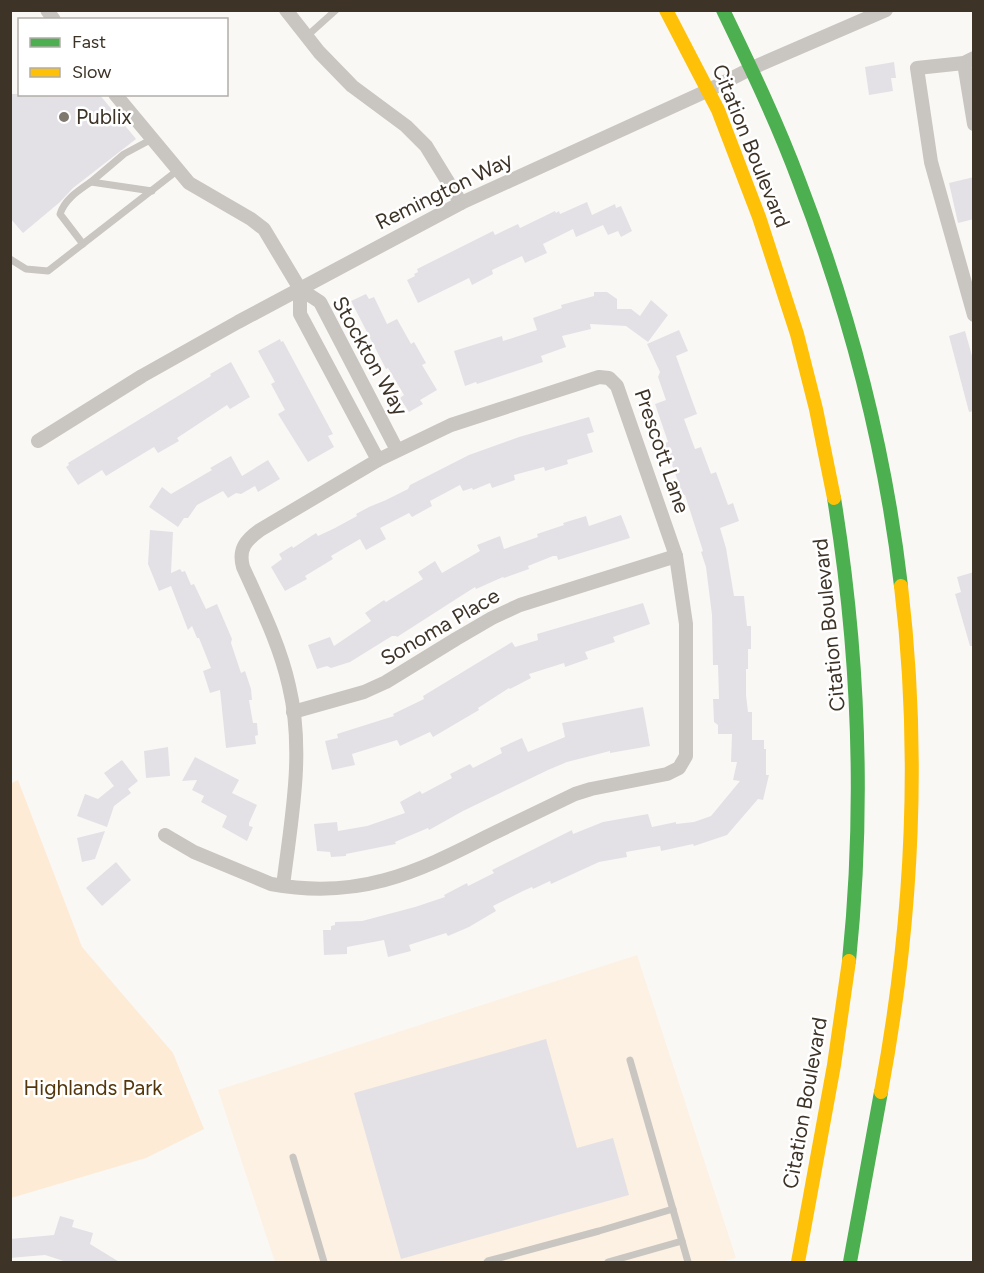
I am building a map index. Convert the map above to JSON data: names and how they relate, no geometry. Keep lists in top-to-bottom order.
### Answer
{
  "streets": {
    "main road": ["Citation Boulevard"],
    "street": [
      "Remington Way",
      "Stockton Way",
      "Prescott Lane",
      "Sonoma Place"
    ]
  },
  "crossings": [
    ["Citation Boulevard", "Remington Way"],
    ["Remington Way", "Stockton Way"],
    ["Stockton Way", "Prescott Lane"],
    ["Prescott Lane", "Sonoma Place"]
  ],
  "parks": ["Highlands Park"],
  "places": ["Publix"],
  "legend": ["Fast", "Slow"]
}
